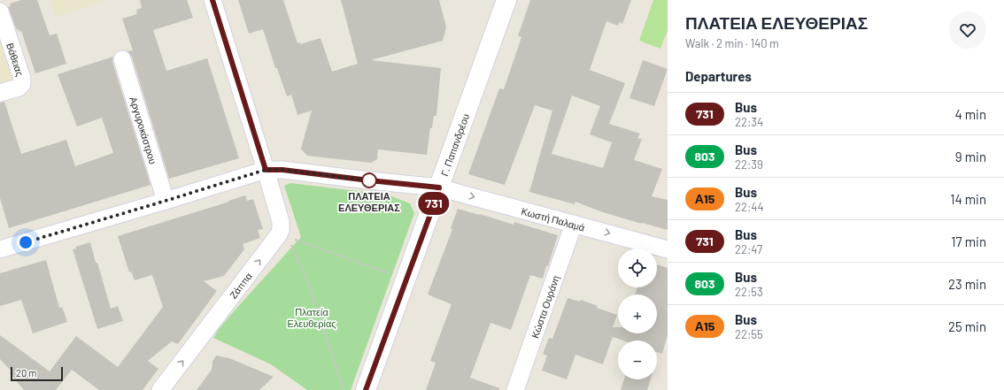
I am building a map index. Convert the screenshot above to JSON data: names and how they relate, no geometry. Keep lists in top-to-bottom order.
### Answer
{
  "streets": {
    "street": [
      "Βάθειας",
      "Αργυροκάστρου",
      "Γ. Παπανδρέου",
      "Κωστή Παλαμά",
      "Ζάππα",
      "Κώστα Ουράνη"
    ]
  },
  "crossings": [
    ["Αργυροκάστρου", "Κωστή Παλαμά"],
    ["Γ. Παπανδρέου", "Κωστή Παλαμά"],
    ["Κωστή Παλαμά", "Κώστα Ουράνη"]
  ],
  "one_way": ["Ζάππα"],
  "parks": ["Πλατεία Ελευθερίας"],
  "places": ["ΠΛΑΤΕΙΑ ΕΛΕΥΘΕΡΙΑΣ"],
  "lines": ["bus line 731"],
  "scale_bar": "20 m",
  "page": {
    "on_map": "731",
    "heading": [
      ["ΠΛΑΤΕΙΑ ΕΛΕΥΘΕΡΙΑΣ", "Walk · 2 min · 140 m"],
      "Departures"
    ],
    "list": [
      {
        "mark": "731",
        "name": "Bus",
        "note": "22:34",
        "value": "4 min"
      },
      {
        "mark": "803",
        "name": "Bus",
        "note": "22:39",
        "value": "9 min"
      },
      {
        "mark": "Α15",
        "name": "Bus",
        "note": "22:44",
        "value": "14 min"
      },
      {
        "mark": "731",
        "name": "Bus",
        "note": "22:47",
        "value": "17 min"
      },
      {
        "mark": "803",
        "name": "Bus",
        "note": "22:53",
        "value": "23 min"
      },
      {
        "mark": "Α15",
        "name": "Bus",
        "note": "22:55",
        "value": "25 min"
      }
    ],
    "map_buttons": ["+", "−"],
    "scale": "20 m"
  }
}
